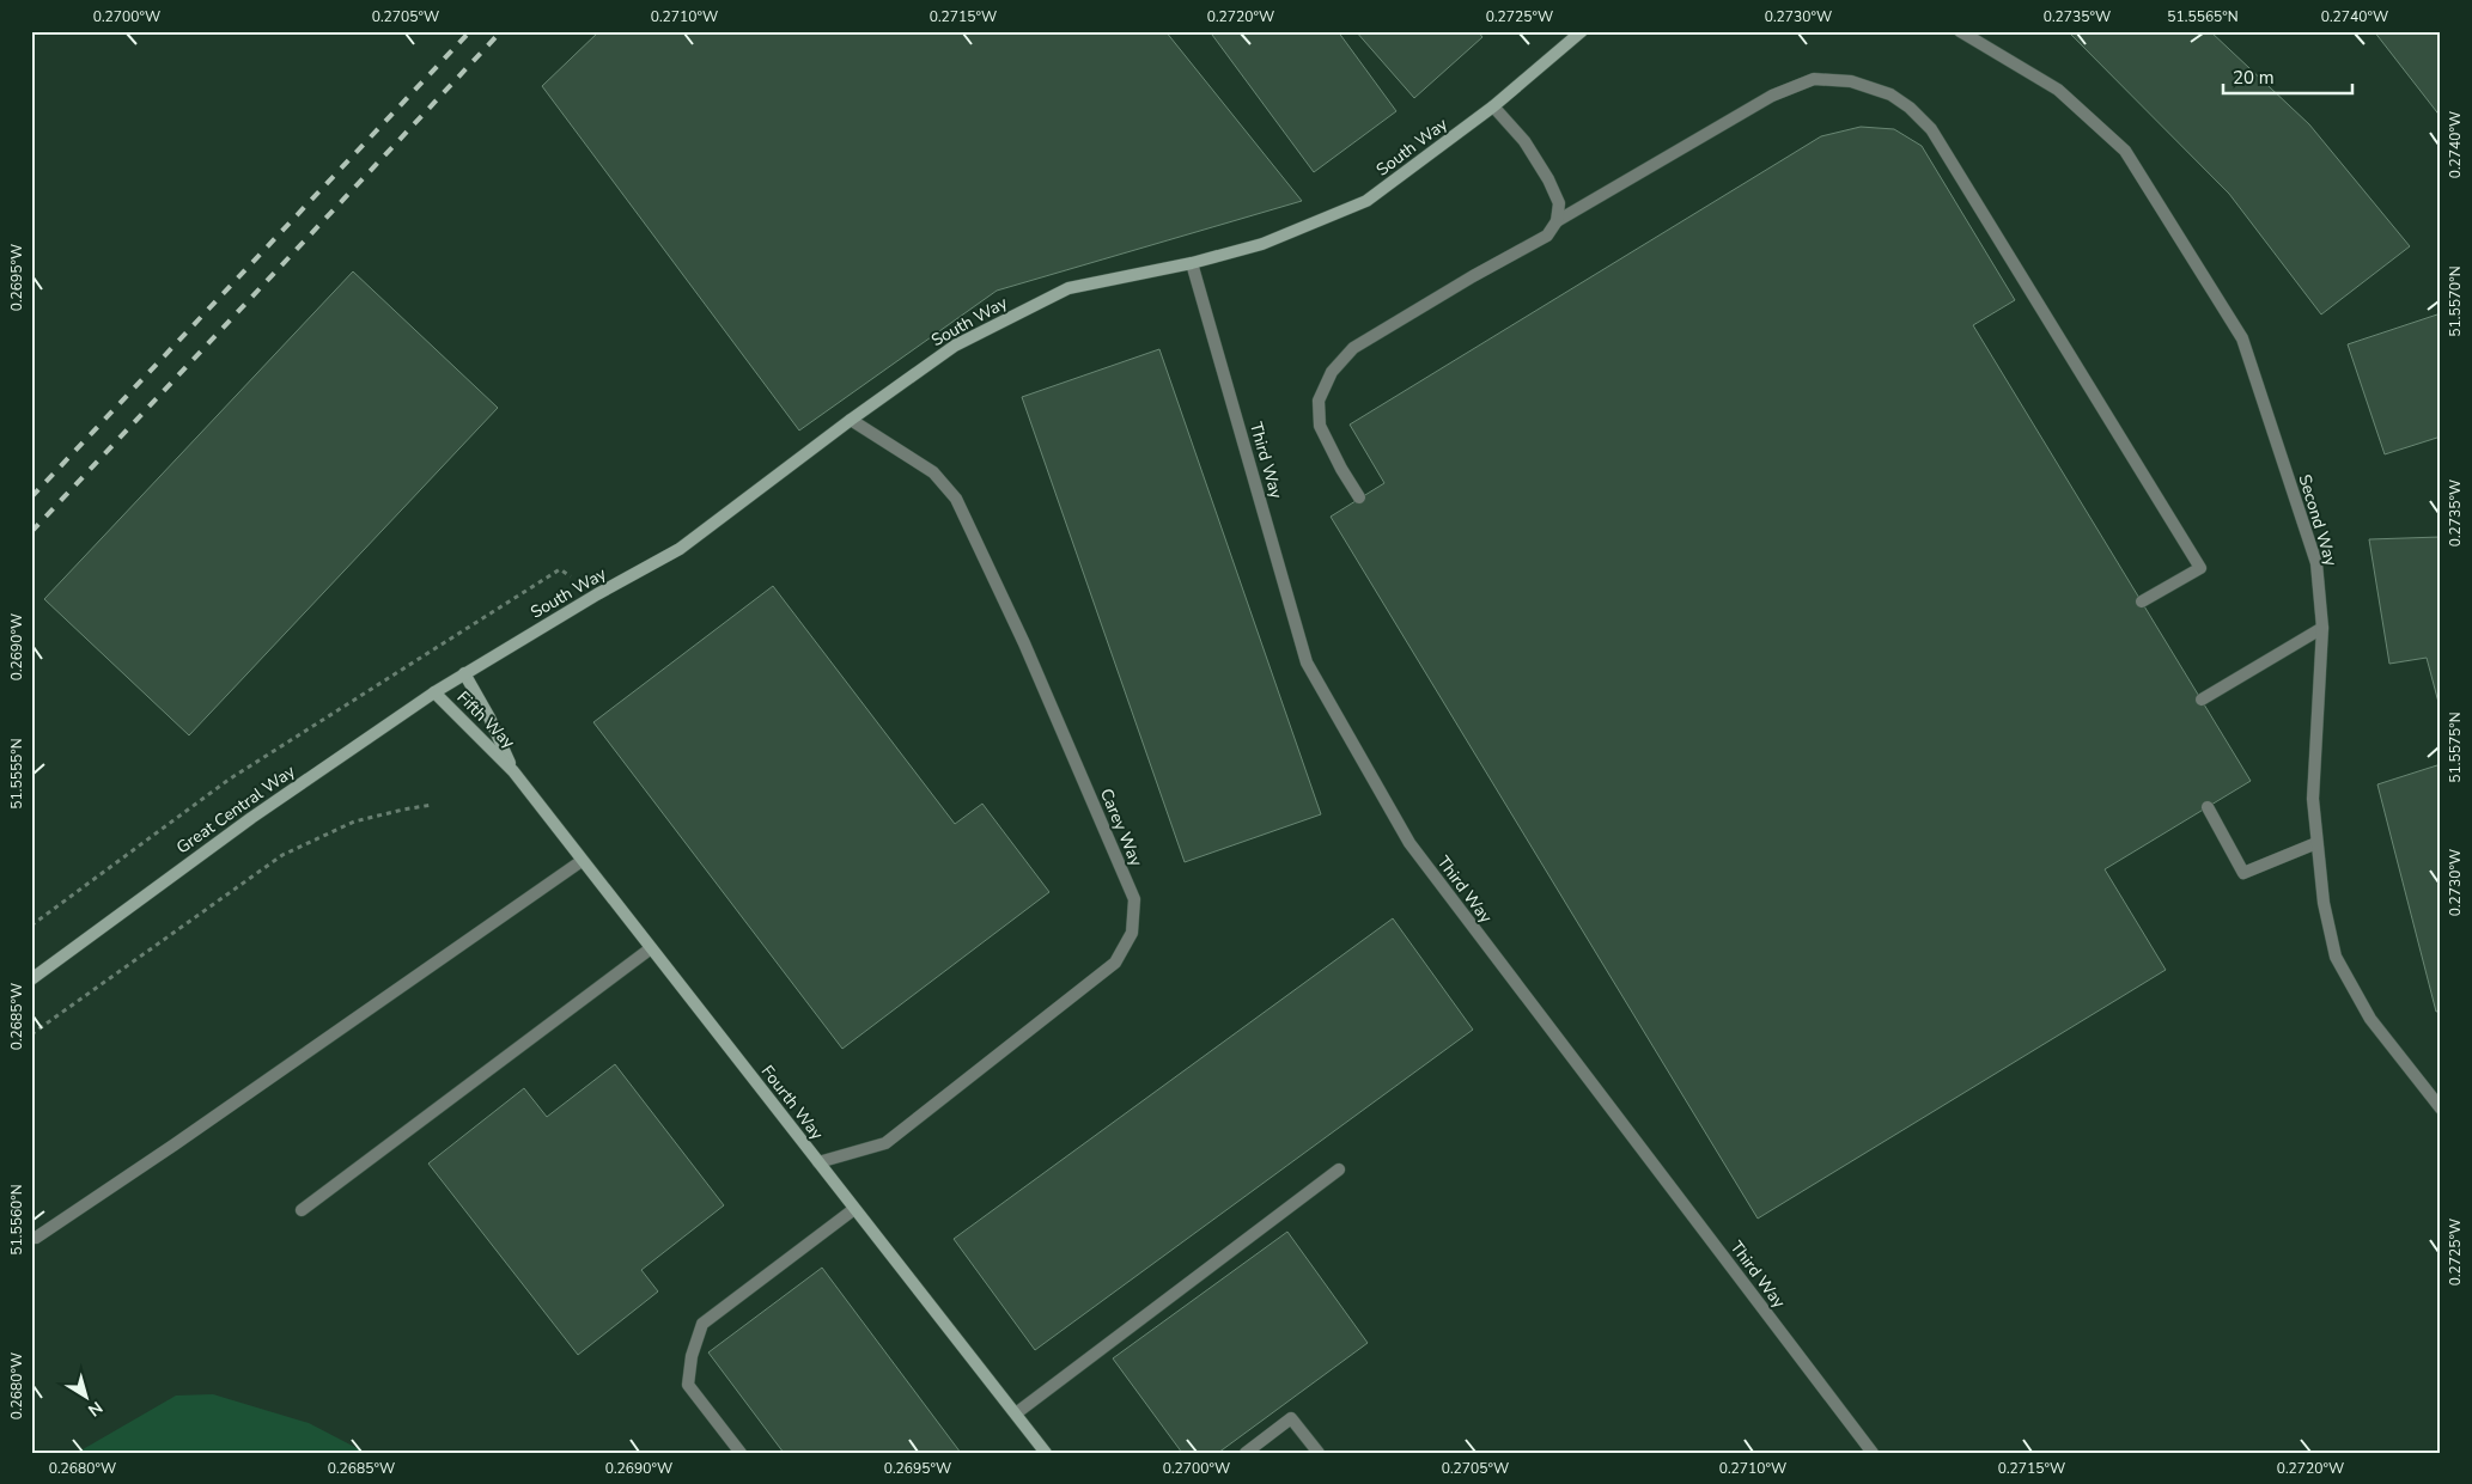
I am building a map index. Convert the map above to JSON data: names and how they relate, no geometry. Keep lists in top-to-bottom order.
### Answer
{
  "streets": {
    "main road": [
      "South Way",
      "Fifth Way",
      "Great Central Way",
      "Fourth Way"
    ],
    "street": ["Third Way", "Second Way", "Carey Way"]
  },
  "crossings": [
    ["South Way", "Third Way"],
    ["South Way", "Great Central Way"],
    ["South Way", "Carey Way"],
    ["Fifth Way", "Great Central Way"],
    ["Fifth Way", "Fourth Way"],
    ["Carey Way", "Fourth Way"]
  ],
  "scale_bar": "20 m",
  "north": "bottom right",
  "coordinates": [
    "0.2700°W",
    "0.2705°W",
    "0.2710°W",
    "0.2715°W",
    "0.2720°W",
    "0.2725°W",
    "0.2730°W",
    "0.2735°W",
    "51.5565°N",
    "0.2740°W",
    "0.2695°W",
    "51.5570°N",
    "0.2690°W",
    "51.5575°N",
    "51.5555°N",
    "0.2685°W",
    "51.5560°N",
    "0.2680°W"
  ]
}
